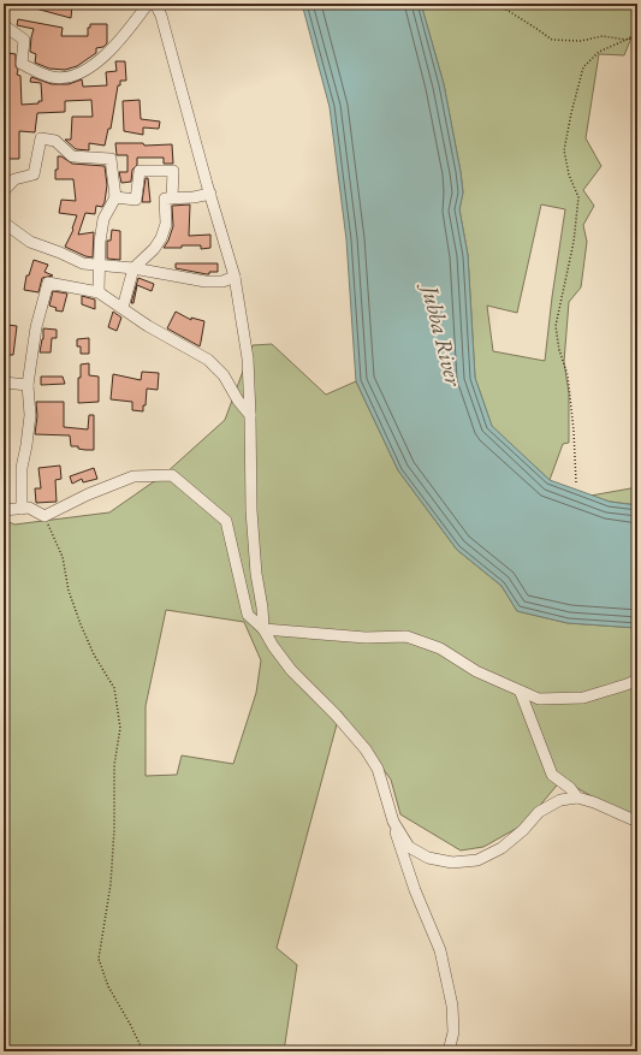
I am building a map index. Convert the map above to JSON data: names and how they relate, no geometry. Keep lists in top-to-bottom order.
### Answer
{
  "water": ["Jubba River"]
}
